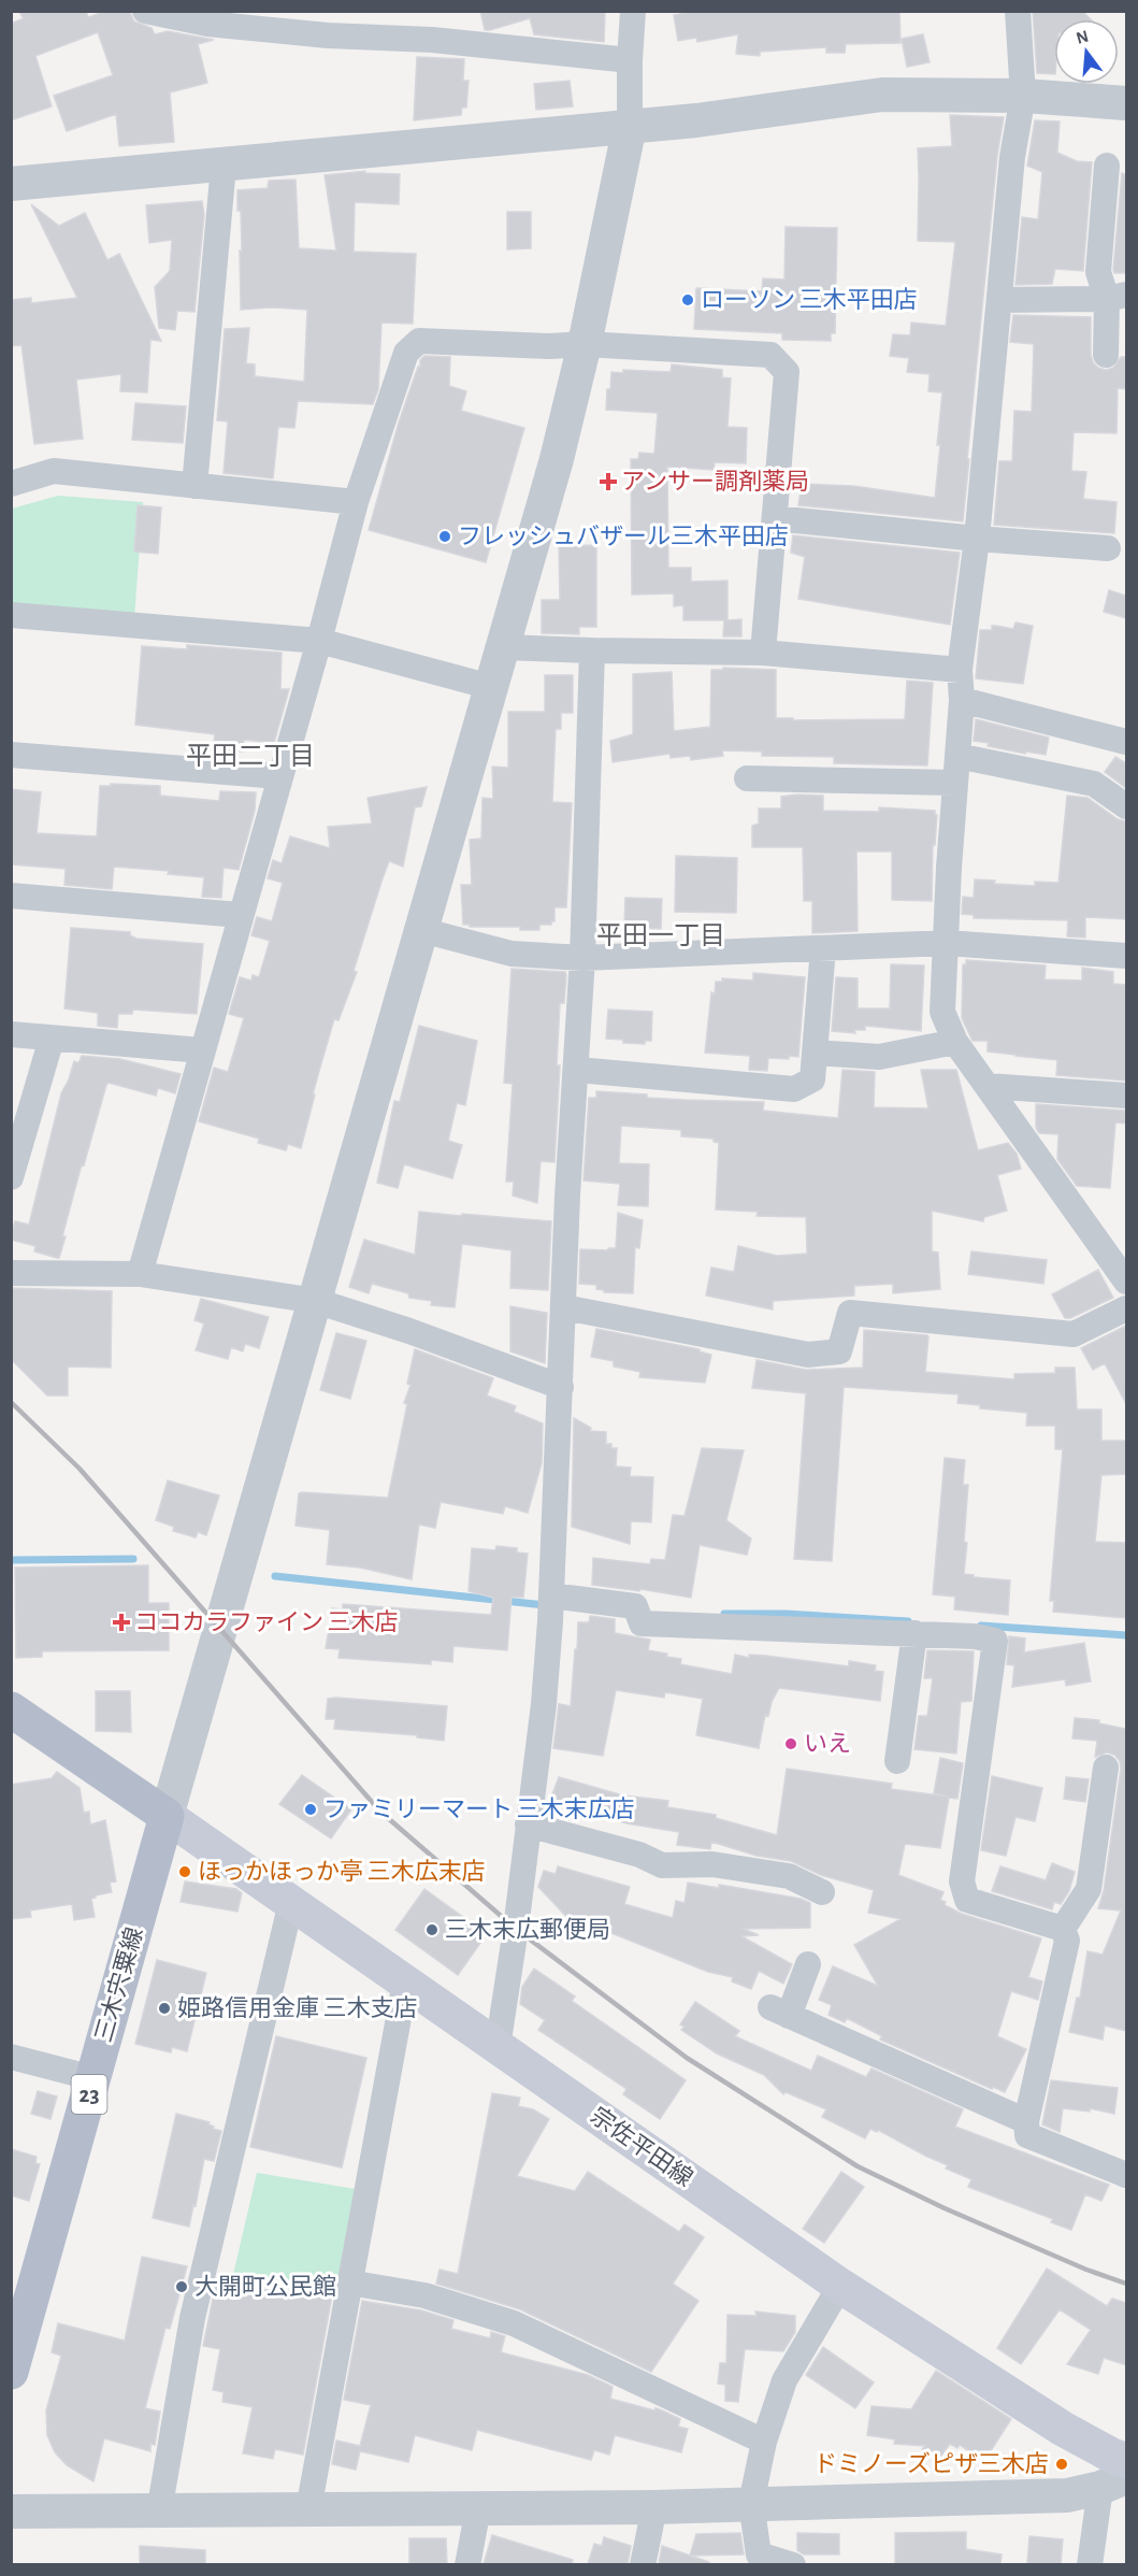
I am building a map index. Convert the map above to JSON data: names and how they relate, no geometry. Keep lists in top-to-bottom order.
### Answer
{
  "streets": {
    "main road": ["三木宍粟線", "23", "宗佐平田線"]
  },
  "crossings": [
    ["三木宍粟線", "宗佐平田線"]
  ],
  "districts": ["平田二丁目", "平田一丁目"],
  "places": {
    "other": [
      "ローソン 三木平田店",
      "フレッシュバザール三木平田店",
      "いえ",
      "ファミリーマート 三木末広店",
      "ほっかほっか亭 三木広末店",
      "三木末広郵便局",
      "姫路信用金庫 三木支店",
      "大開町公民館",
      "ドミノーズピザ三木店"
    ],
    "health": ["アンサー調剤薬局", "ココカラファイン 三木店"]
  },
  "north": "top"
}
